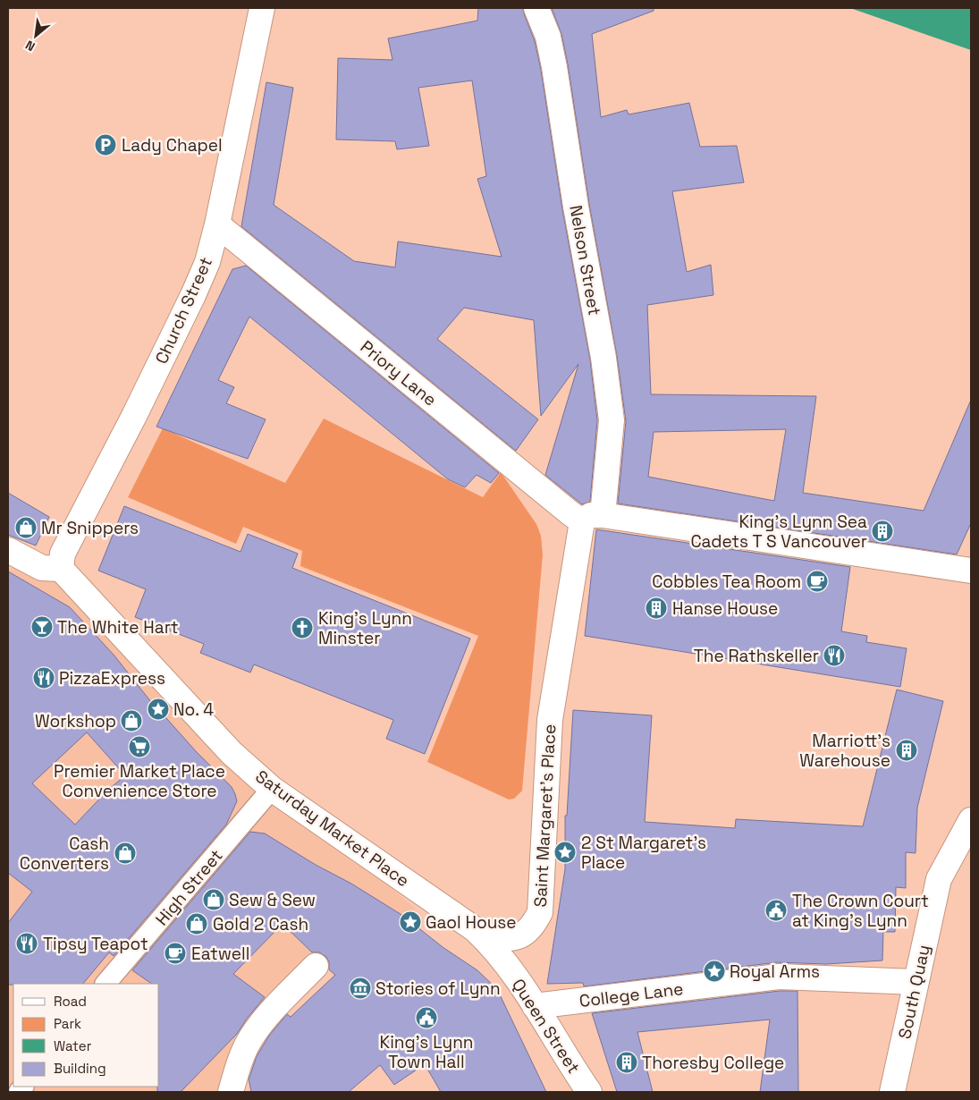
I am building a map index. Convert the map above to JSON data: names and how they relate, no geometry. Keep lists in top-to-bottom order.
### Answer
{
  "streets": {
    "street": [
      "Nelson Street",
      "Church Street",
      "Priory Lane",
      "Saint Margaret's Place",
      "Saturday Market Place",
      "High Street",
      "South Quay",
      "College Lane",
      "Queen Street"
    ]
  },
  "crossings": [
    ["Nelson Street", "Priory Lane"],
    ["Nelson Street", "Saint Margaret's Place"],
    ["Church Street", "Priory Lane"],
    ["Church Street", "Saturday Market Place"],
    ["Priory Lane", "Saint Margaret's Place"],
    ["Saint Margaret's Place", "Saturday Market Place"],
    ["Saint Margaret's Place", "Queen Street"],
    ["Saturday Market Place", "High Street"],
    ["Saturday Market Place", "Queen Street"],
    ["South Quay", "College Lane"],
    ["College Lane", "Queen Street"]
  ],
  "places": {
    "parking": ["Lady Chapel"],
    "shop": [
      "Mr Snippers",
      "Workshop",
      "Cash Converters",
      "Sew & Sew",
      "Gold 2 Cash"
    ],
    "building": [
      "King's Lynn Sea Cadets T S Vancouver",
      "Hanse House",
      "Marriott's Warehouse",
      "Thoresby College"
    ],
    "cafe": ["Cobbles Tea Room", "Eatwell"],
    "bar": ["The White Hart"],
    "church": ["King's Lynn Minster"],
    "restaurant": ["The Rathskeller", "PizzaExpress", "Tipsy Teapot"],
    "place": [
      "No. 4",
      "2 St Margaret's Place",
      "Gaol House",
      "Royal Arms"
    ],
    "supermarket": ["Premier Market Place Convenience Store"],
    "public building": ["The Crown Court at King's Lynn", "King's Lynn Town Hall"],
    "museum": ["Stories of Lynn"]
  },
  "legend": [
    "Road",
    "Park",
    "Water",
    "Building"
  ],
  "north": "bottom left"
}
